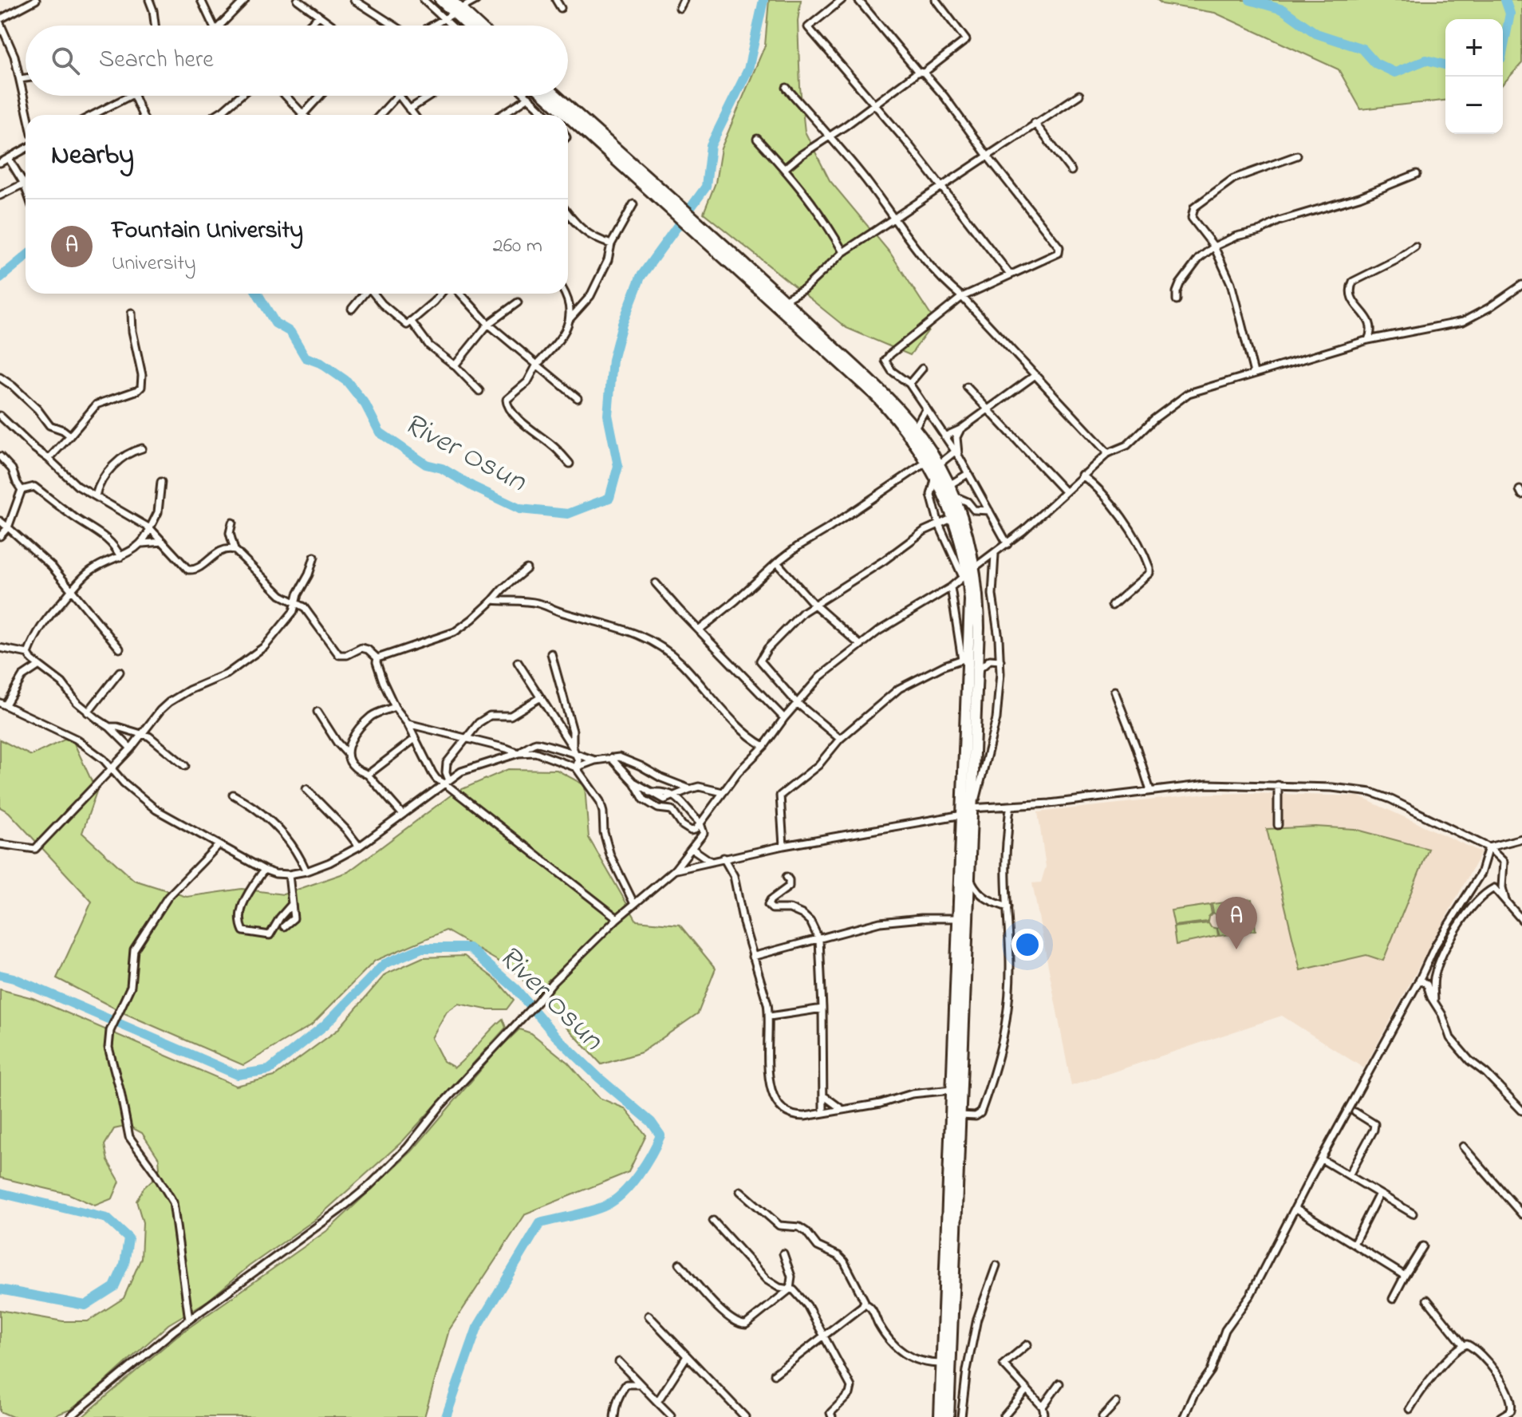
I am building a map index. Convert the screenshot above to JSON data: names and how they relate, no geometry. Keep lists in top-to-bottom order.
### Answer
{
  "water": ["River Osun"],
  "page": {
    "map_buttons": ["+", "−"],
    "search": "Search here",
    "heading": "Nearby",
    "list": [
      {
        "mark": "A",
        "name": "Fountain University",
        "note": "University",
        "value": "260 m"
      }
    ],
    "pins": "A"
  }
}
